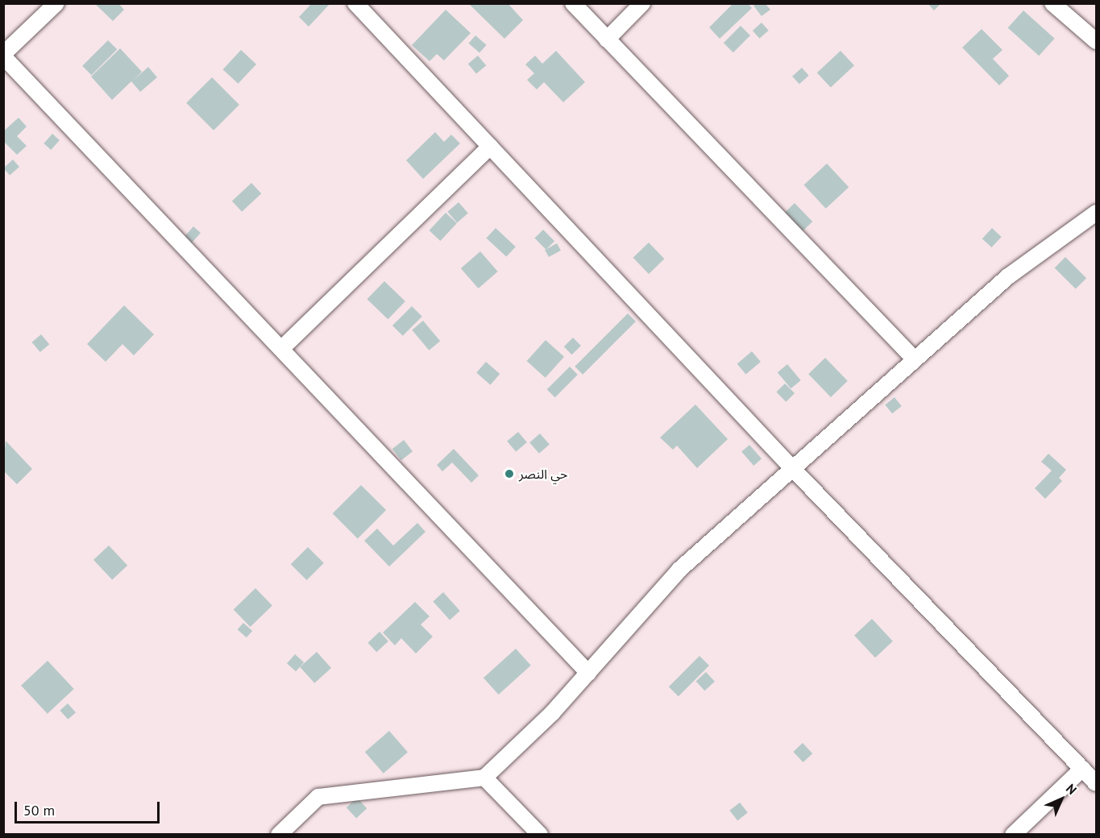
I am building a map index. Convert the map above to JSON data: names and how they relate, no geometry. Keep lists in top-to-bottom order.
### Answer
{
  "places": ["حي النصر"],
  "scale_bar": "50 m",
  "north": "top right"
}
